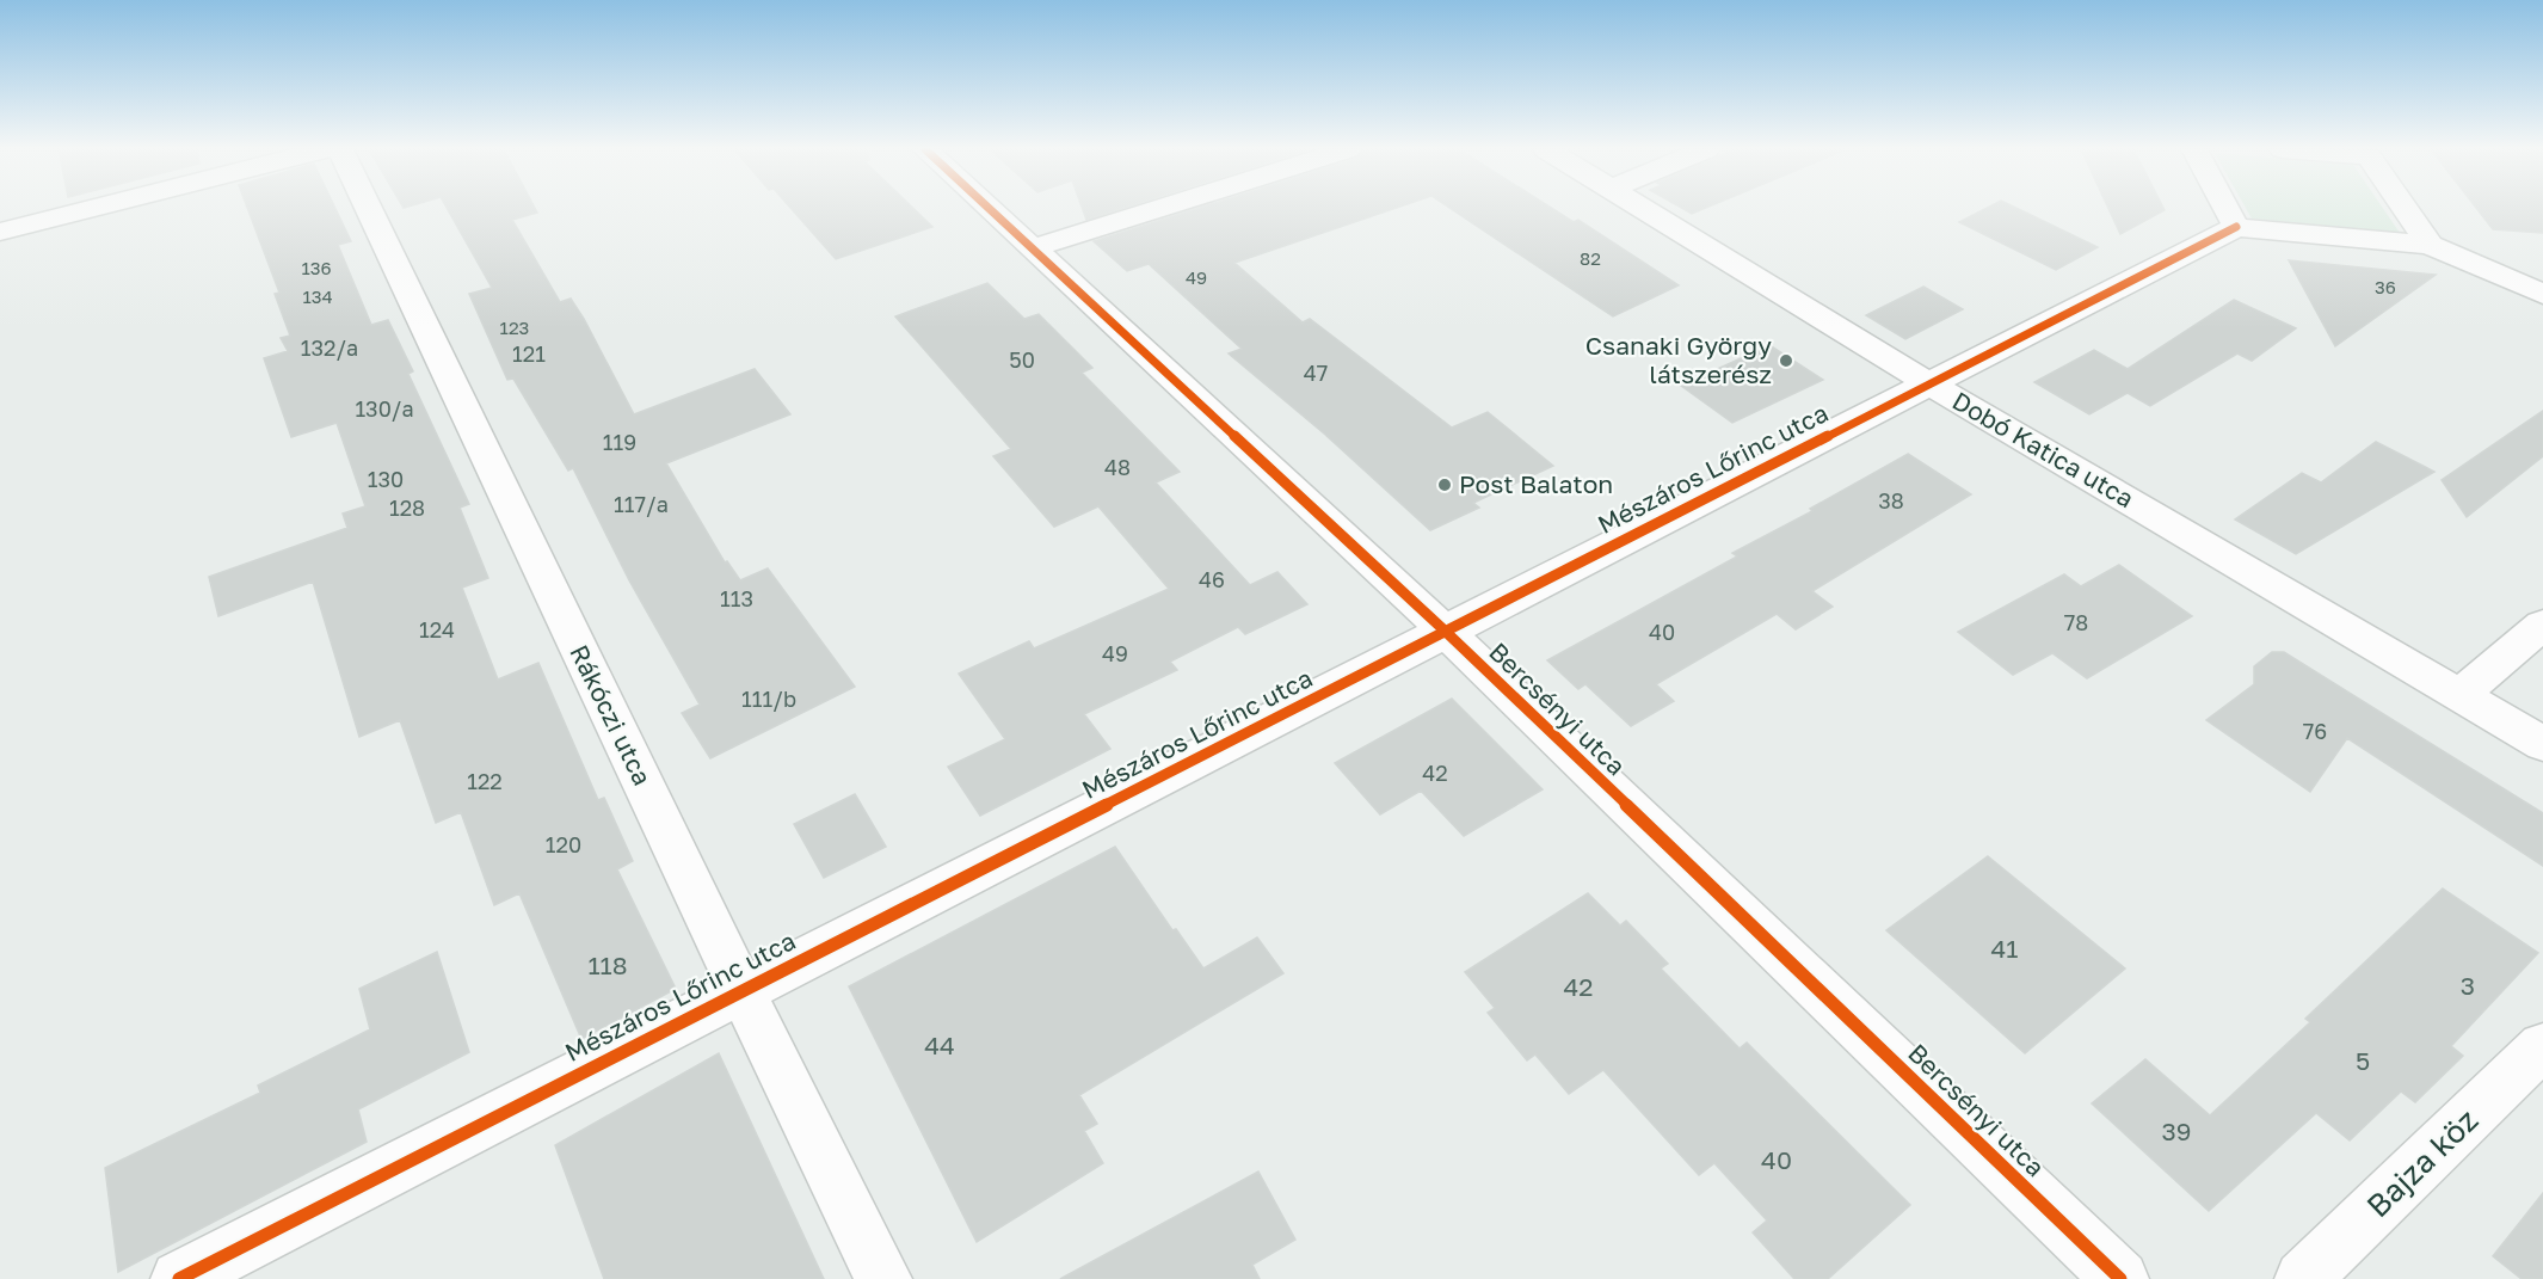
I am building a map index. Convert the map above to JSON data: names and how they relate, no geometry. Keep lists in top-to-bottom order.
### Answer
{
  "streets": {
    "street": [
      "Dobó Katica utca",
      "Mészáros Lőrinc utca",
      "Bercsényi utca",
      "Rákóczi utca",
      "Bajza köz"
    ]
  },
  "crossings": [
    ["Dobó Katica utca", "Mészáros Lőrinc utca"],
    ["Mészáros Lőrinc utca", "Bercsényi utca"],
    ["Mészáros Lőrinc utca", "Rákóczi utca"]
  ],
  "places": ["Csanaki György látszerész", "Post Balaton"],
  "house_numbers": [
    "82",
    "136",
    "49",
    "36",
    "134",
    "123",
    "132/a",
    "121",
    "50",
    "47",
    "130/a",
    "119",
    "48",
    "130",
    "38",
    "117/a",
    "128",
    "46",
    "113",
    "78",
    "124",
    "40",
    "49",
    "111/b",
    "76",
    "42",
    "122",
    "120",
    "41",
    "118",
    "3",
    "42",
    "44",
    "5",
    "39",
    "40"
  ]
}
